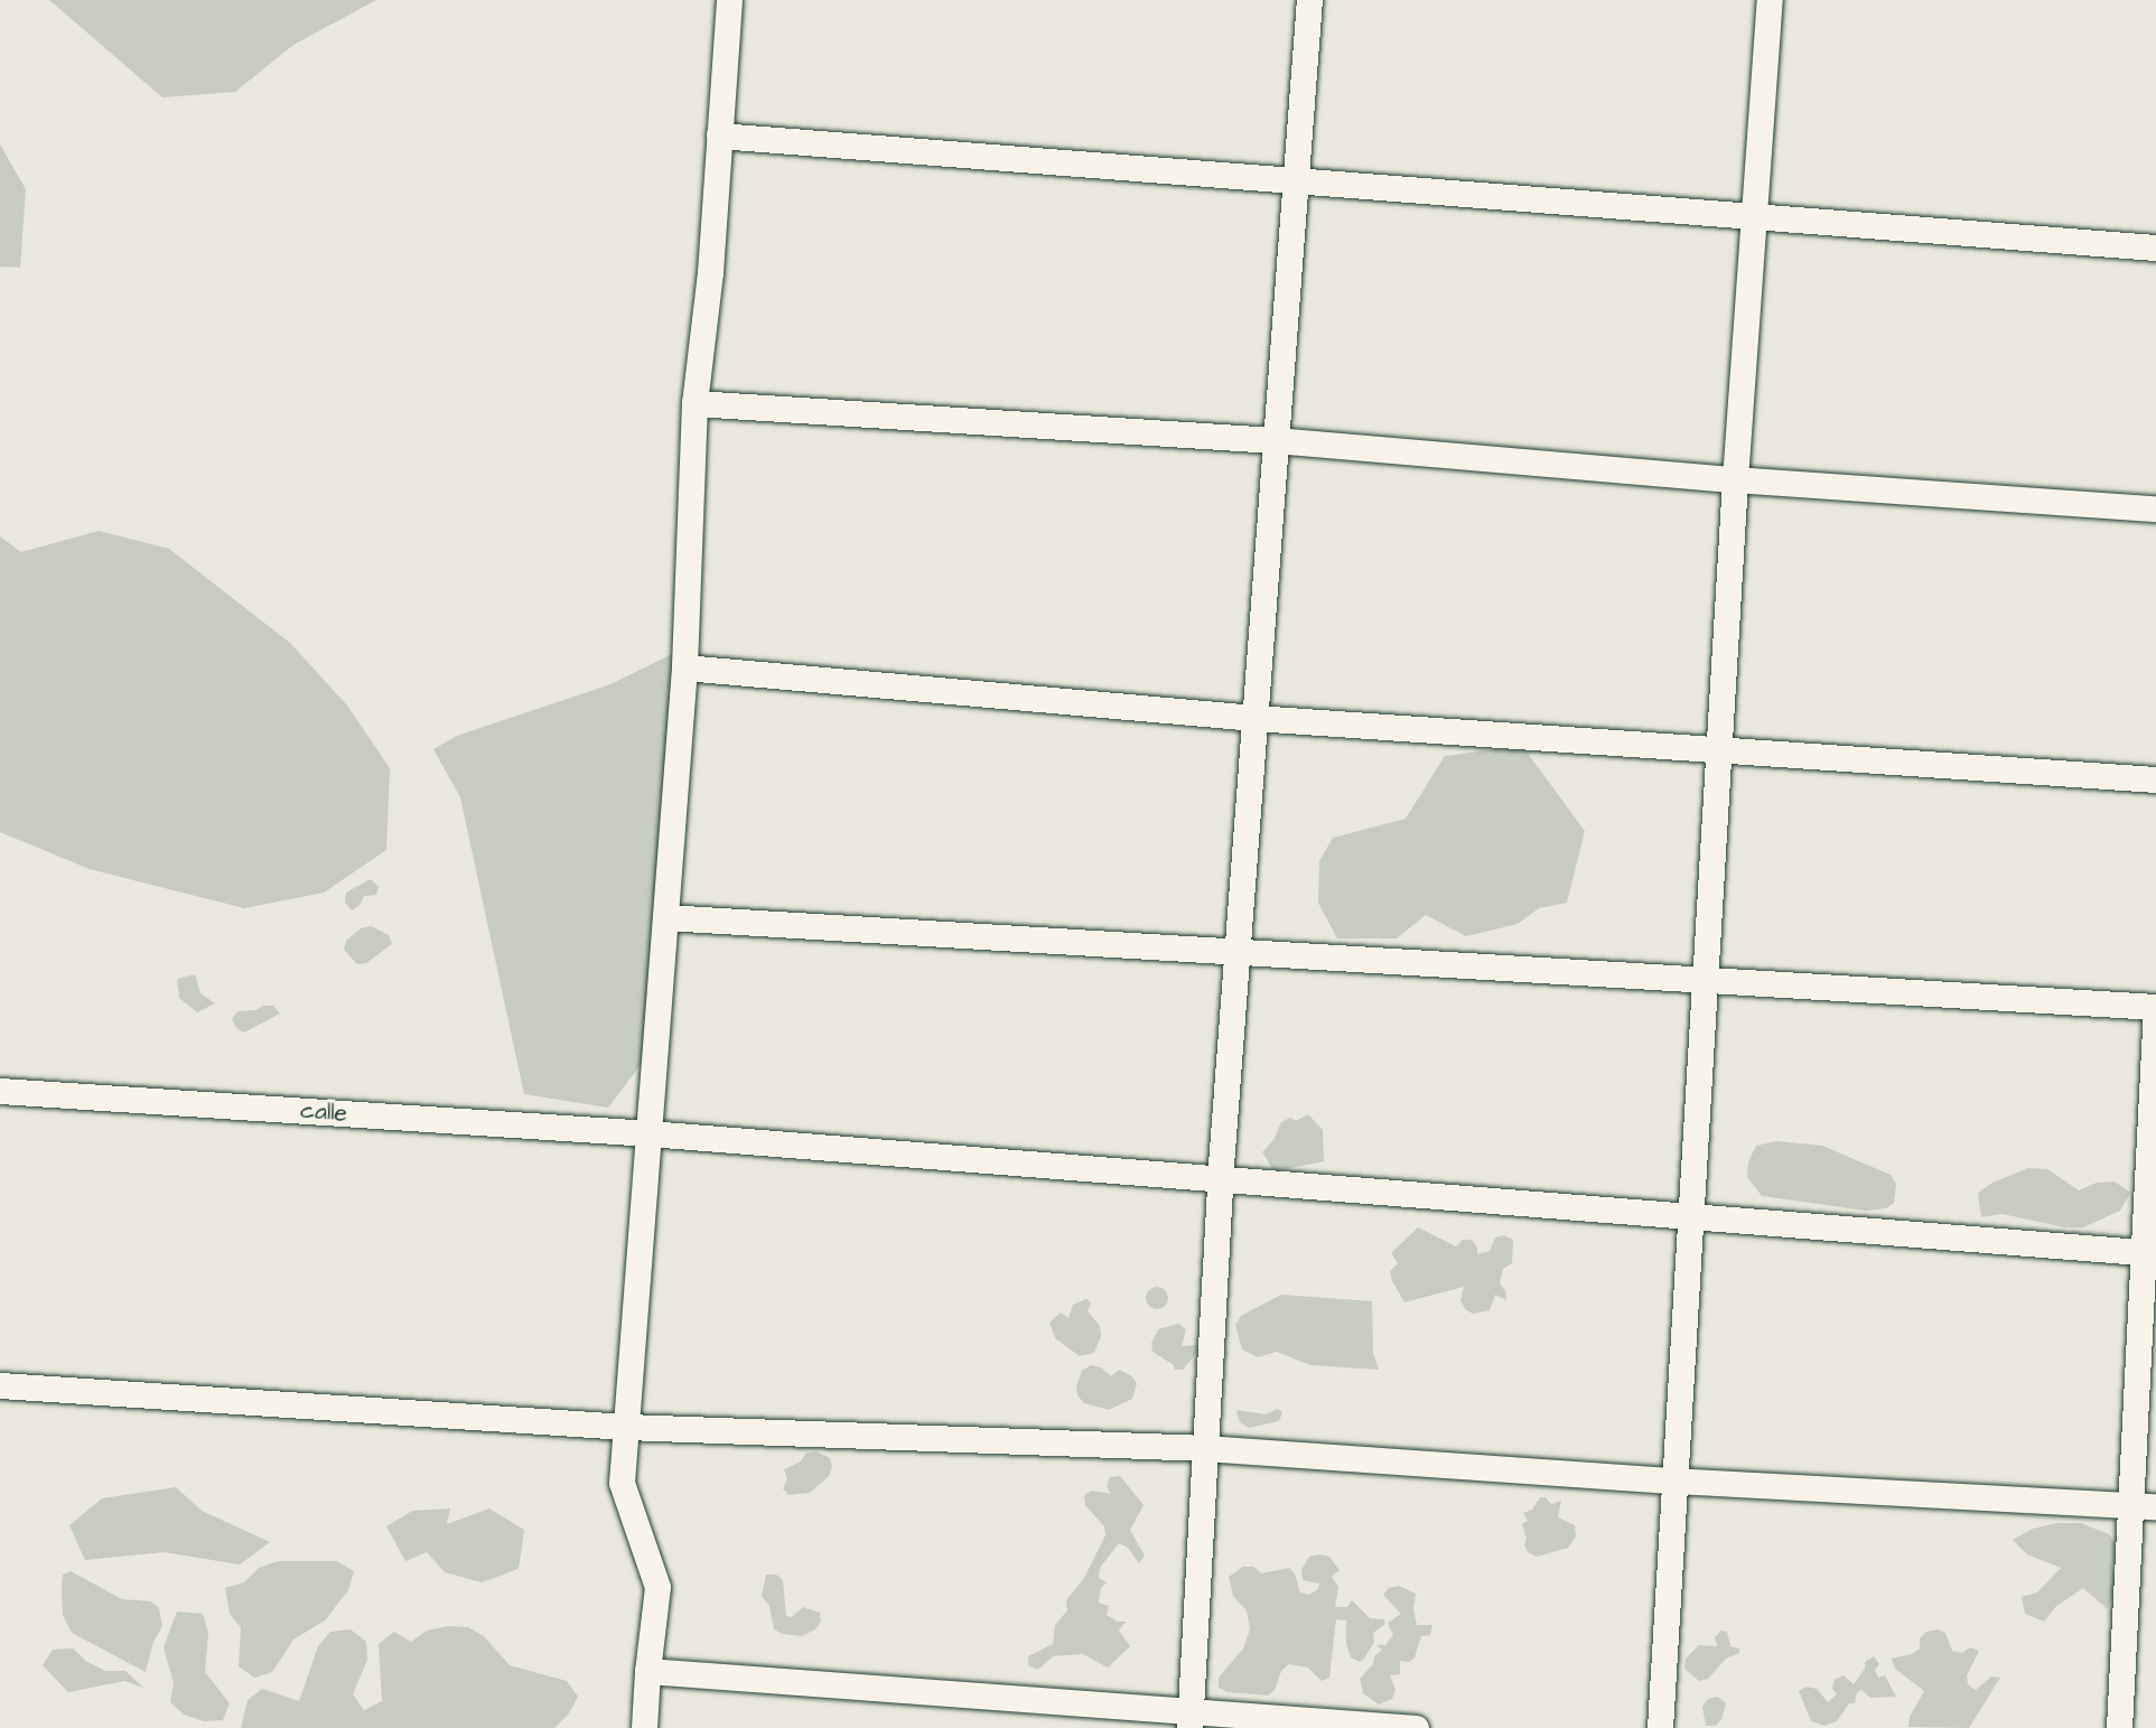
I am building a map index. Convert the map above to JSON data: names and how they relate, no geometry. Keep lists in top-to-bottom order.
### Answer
{
  "streets": {
    "street": ["calle"]
  }
}
